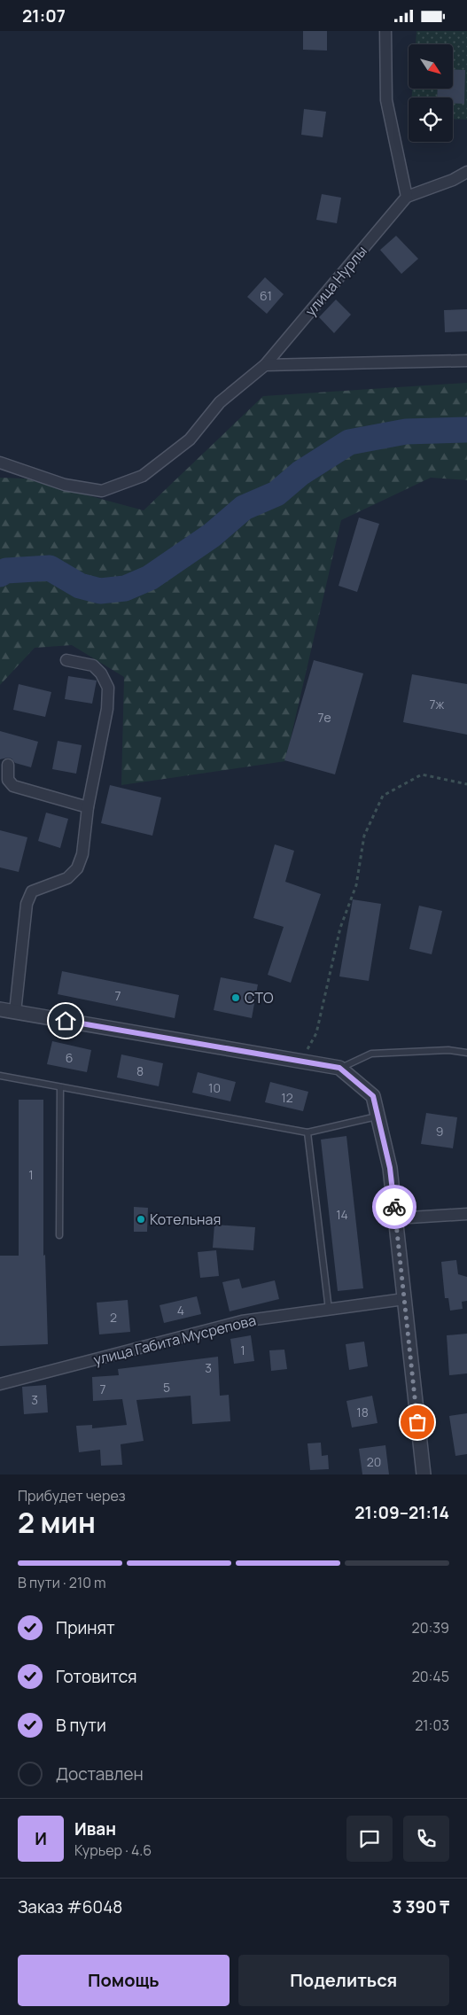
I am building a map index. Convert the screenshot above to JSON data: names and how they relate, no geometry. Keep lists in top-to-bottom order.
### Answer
{
  "streets": {
    "street": ["улица Нурлы", "улица Габита Мусрепова"]
  },
  "places": ["СТО", "Котельная"],
  "house_numbers": [
    "61",
    "7ж",
    "7е",
    "7",
    "6",
    "8",
    "10",
    "12",
    "9",
    "1",
    "14",
    "4",
    "2",
    "1",
    "3",
    "5",
    "7",
    "3",
    "18",
    "20"
  ],
  "north": "bottom right",
  "page": {
    "status": "21:07",
    "heading": ["2 мин", "Прибудет через", "21:09–21:14"],
    "panel": [
      "Иван",
      "Курьер · 4.6",
      "Заказ #6048",
      "3 390 ₸"
    ],
    "bar": "В пути · 210 m",
    "list": [
      ["Принят", "20:39"],
      ["Готовится", "20:45"],
      ["В пути", "21:03"],
      "Доставлен"
    ],
    "round": "И",
    "buttons": ["Помощь", "Поделиться"]
  }
}
